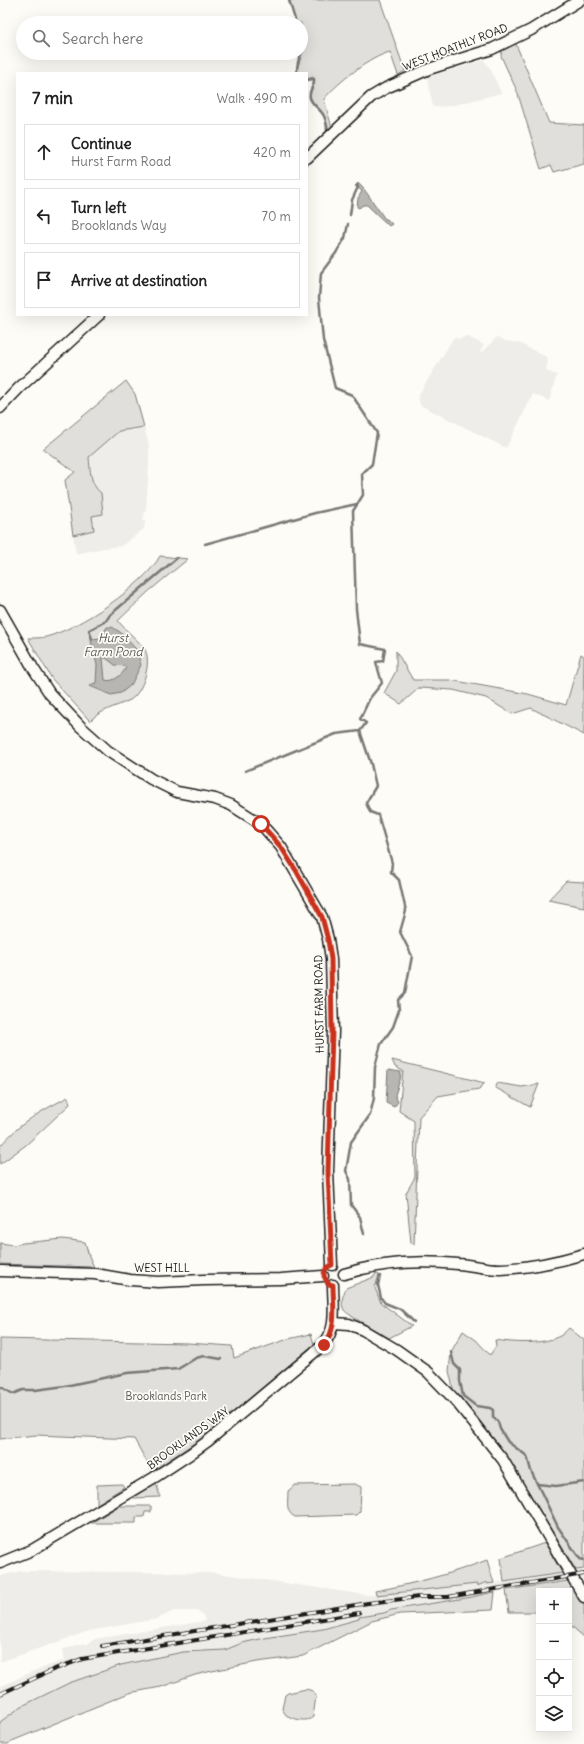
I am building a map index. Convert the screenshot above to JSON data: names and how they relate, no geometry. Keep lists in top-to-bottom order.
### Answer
{
  "streets": {
    "street": [
      "WEST HOATHLY ROAD",
      "HURST FARM ROAD",
      "WEST HILL",
      "BROOKLANDS WAY"
    ]
  },
  "crossings": [
    ["HURST FARM ROAD", "WEST HILL"],
    ["HURST FARM ROAD", "BROOKLANDS WAY"],
    ["WEST HILL", "BROOKLANDS WAY"]
  ],
  "water": ["Hurst Farm Pond"],
  "parks": ["Brooklands Park"],
  "page": {
    "search": "Search here",
    "heading": ["7 min", "Walk · 490 m"],
    "list": [
      ["Continue", "Hurst Farm Road", "420 m"],
      ["Turn left", "Brooklands Way", "70 m"],
      "Arrive at destination"
    ],
    "map_buttons": ["+", "−"]
  }
}
